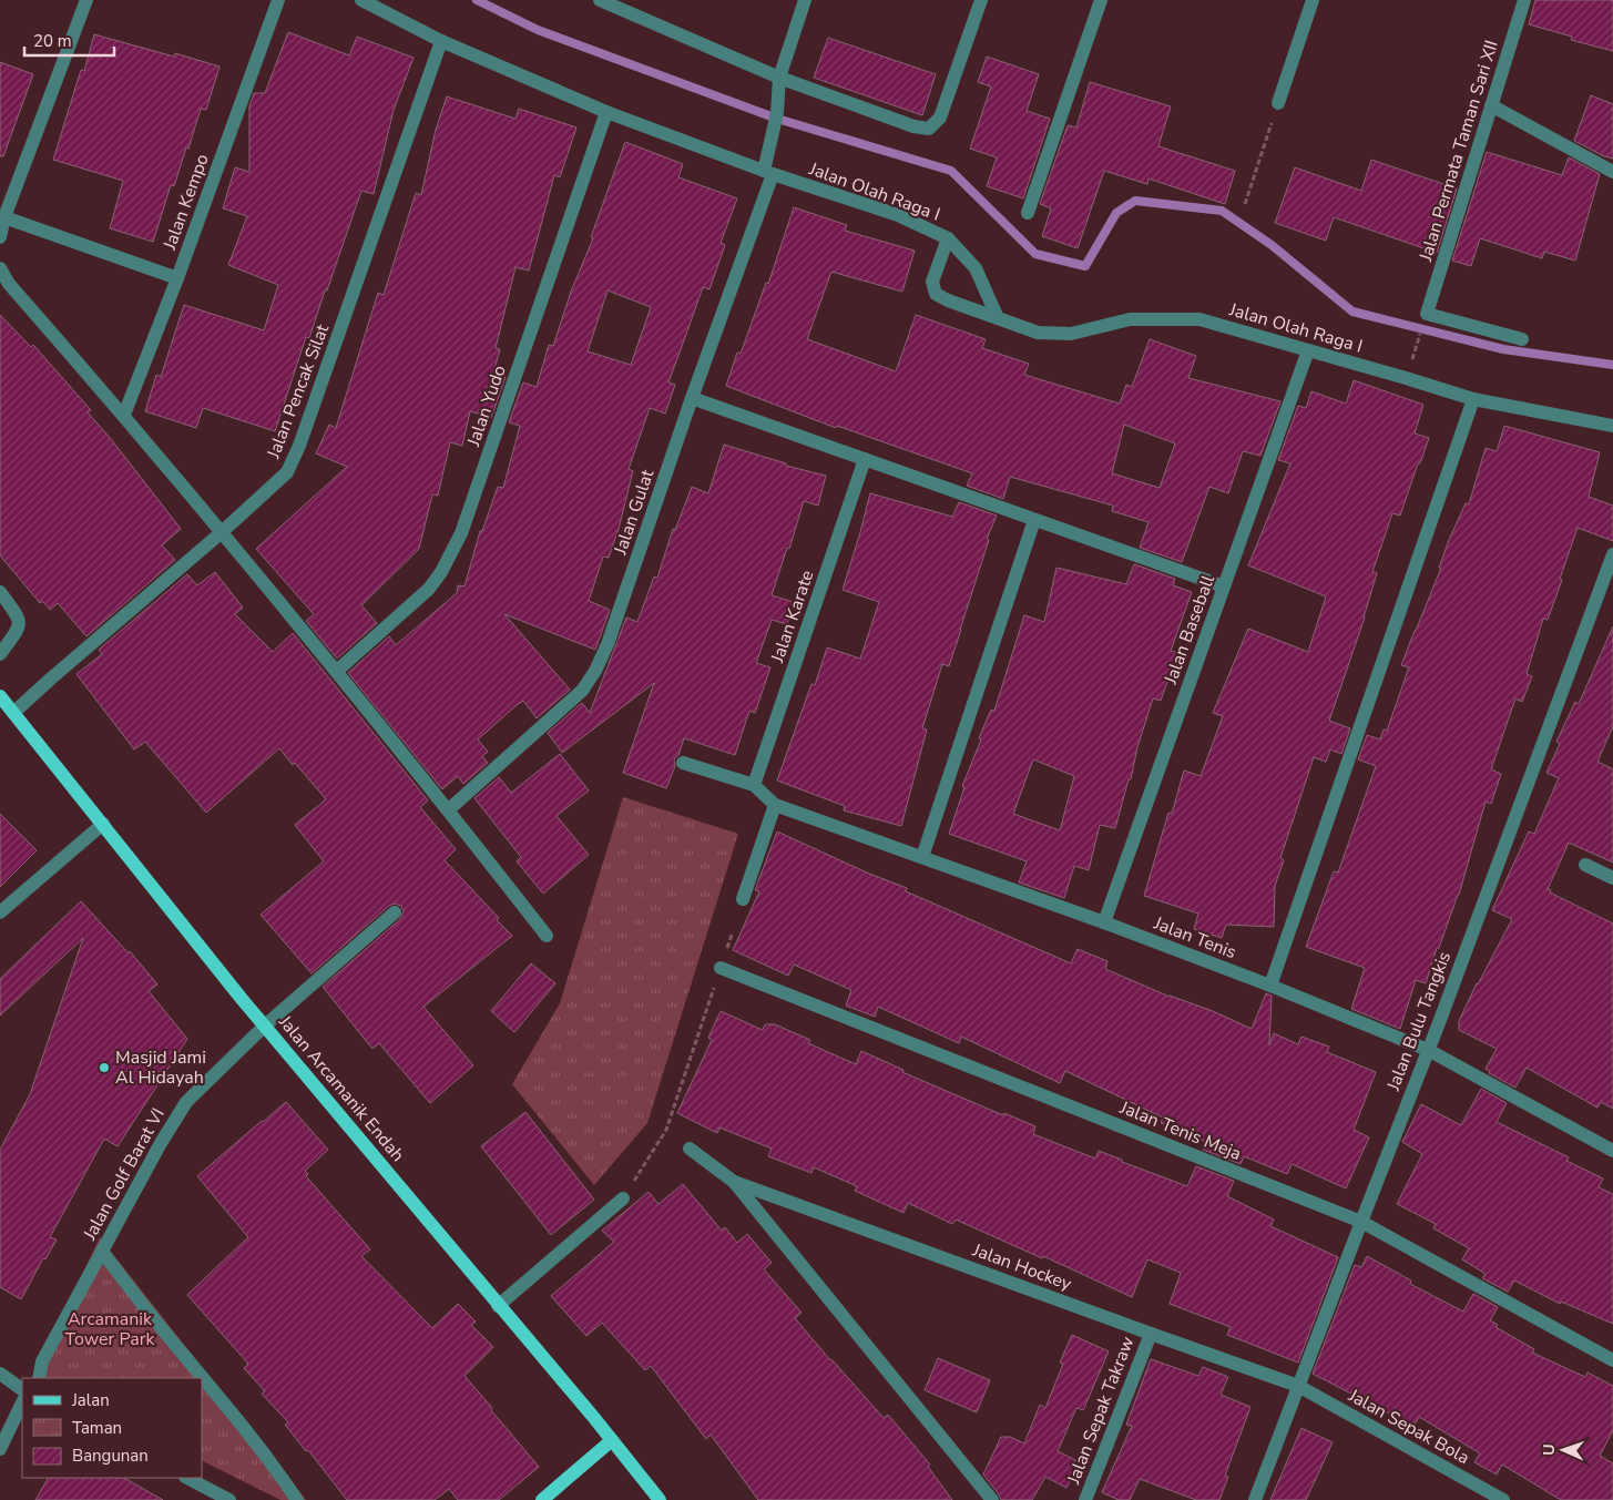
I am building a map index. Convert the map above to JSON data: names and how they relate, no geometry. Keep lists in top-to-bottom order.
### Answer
{
  "streets": {
    "main road": ["Jalan Arcamanik Endah"],
    "street": [
      "Jalan Permata Taman Sari XII",
      "Jalan Olah Raga I",
      "Jalan Kempo",
      "Jalan Pencak Silat",
      "Jalan Yudo",
      "Jalan Gulat",
      "Jalan Karate",
      "Jalan Baseball",
      "Jalan Tenis",
      "Jalan Bulu Tangkis",
      "Jalan Tenis Meja",
      "Jalan Golf Barat VI",
      "Jalan Hockey",
      "Jalan Sepak Takraw",
      "Jalan Sepak Bola"
    ]
  },
  "crossings": [
    ["Jalan Olah Raga I", "Jalan Pencak Silat"],
    ["Jalan Olah Raga I", "Jalan Yudo"],
    ["Jalan Olah Raga I", "Jalan Gulat"],
    ["Jalan Olah Raga I", "Jalan Baseball"],
    ["Jalan Pencak Silat", "Jalan Arcamanik Endah"],
    ["Jalan Karate", "Jalan Tenis"],
    ["Jalan Baseball", "Jalan Tenis"],
    ["Jalan Tenis", "Jalan Bulu Tangkis"],
    ["Jalan Bulu Tangkis", "Jalan Tenis Meja"],
    ["Jalan Bulu Tangkis", "Jalan Hockey"],
    ["Jalan Bulu Tangkis", "Jalan Sepak Bola"],
    ["Jalan Arcamanik Endah", "Jalan Golf Barat VI"],
    ["Jalan Hockey", "Jalan Sepak Takraw"],
    ["Jalan Hockey", "Jalan Sepak Bola"]
  ],
  "parks": ["Arcamanik Tower Park"],
  "places": ["Masjid Jami Al Hidayah"],
  "legend": ["Jalan", "Taman", "Bangunan"],
  "scale_bar": "20 m",
  "north": "left"
}
